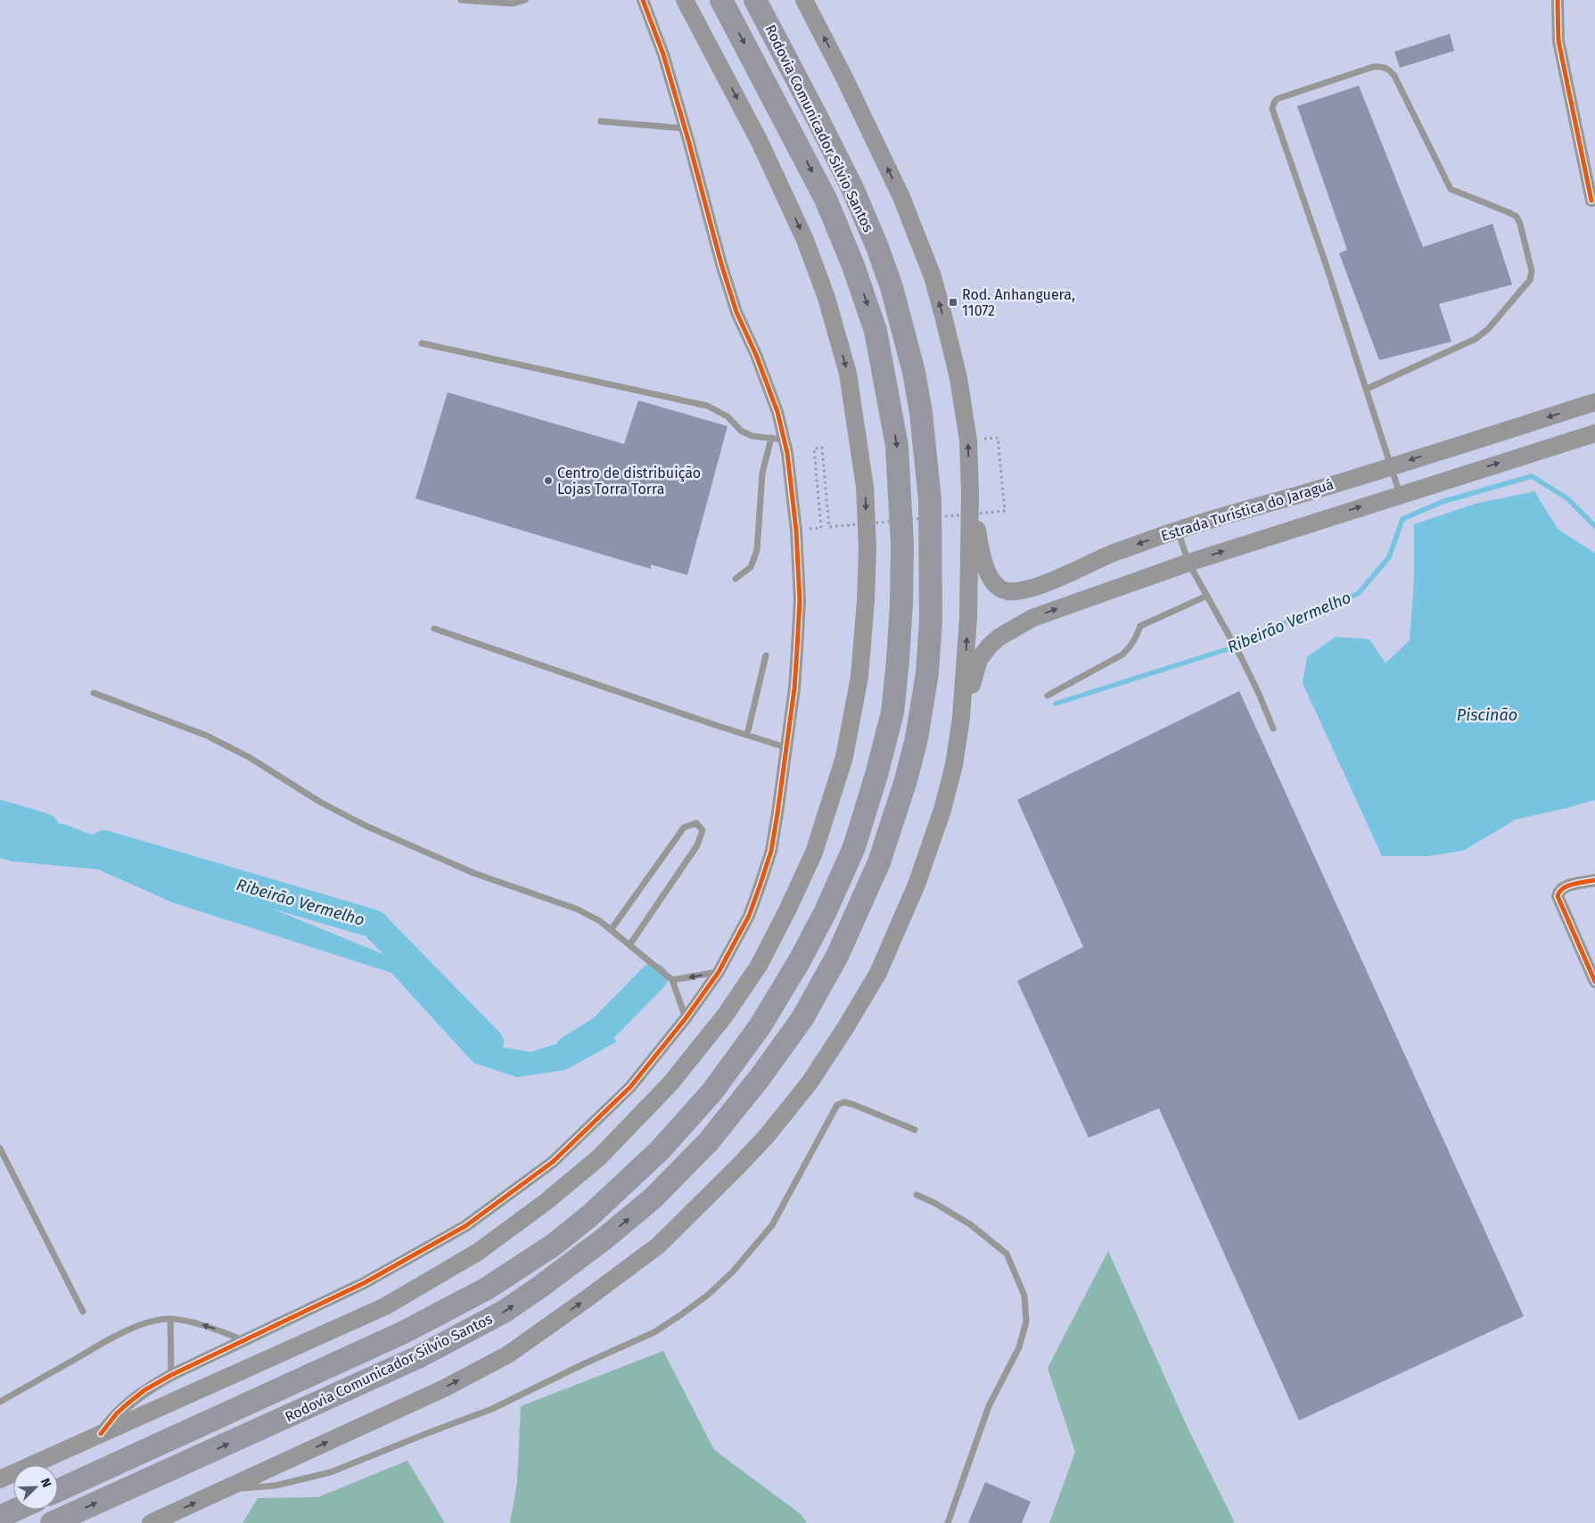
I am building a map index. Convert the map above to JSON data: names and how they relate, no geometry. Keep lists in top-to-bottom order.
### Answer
{
  "streets": {
    "highway": ["Rodovia Comunicador Silvio Santos"],
    "main road": ["Estrada Turística do Jaraguá"]
  },
  "water": ["Ribeirão Vermelho", "Piscinão"],
  "places": {
    "transit": ["Rod. Anhanguera, 11072"],
    "other": ["Centro de distribuição Lojas Torra Torra"]
  },
  "north": "top right"
}
